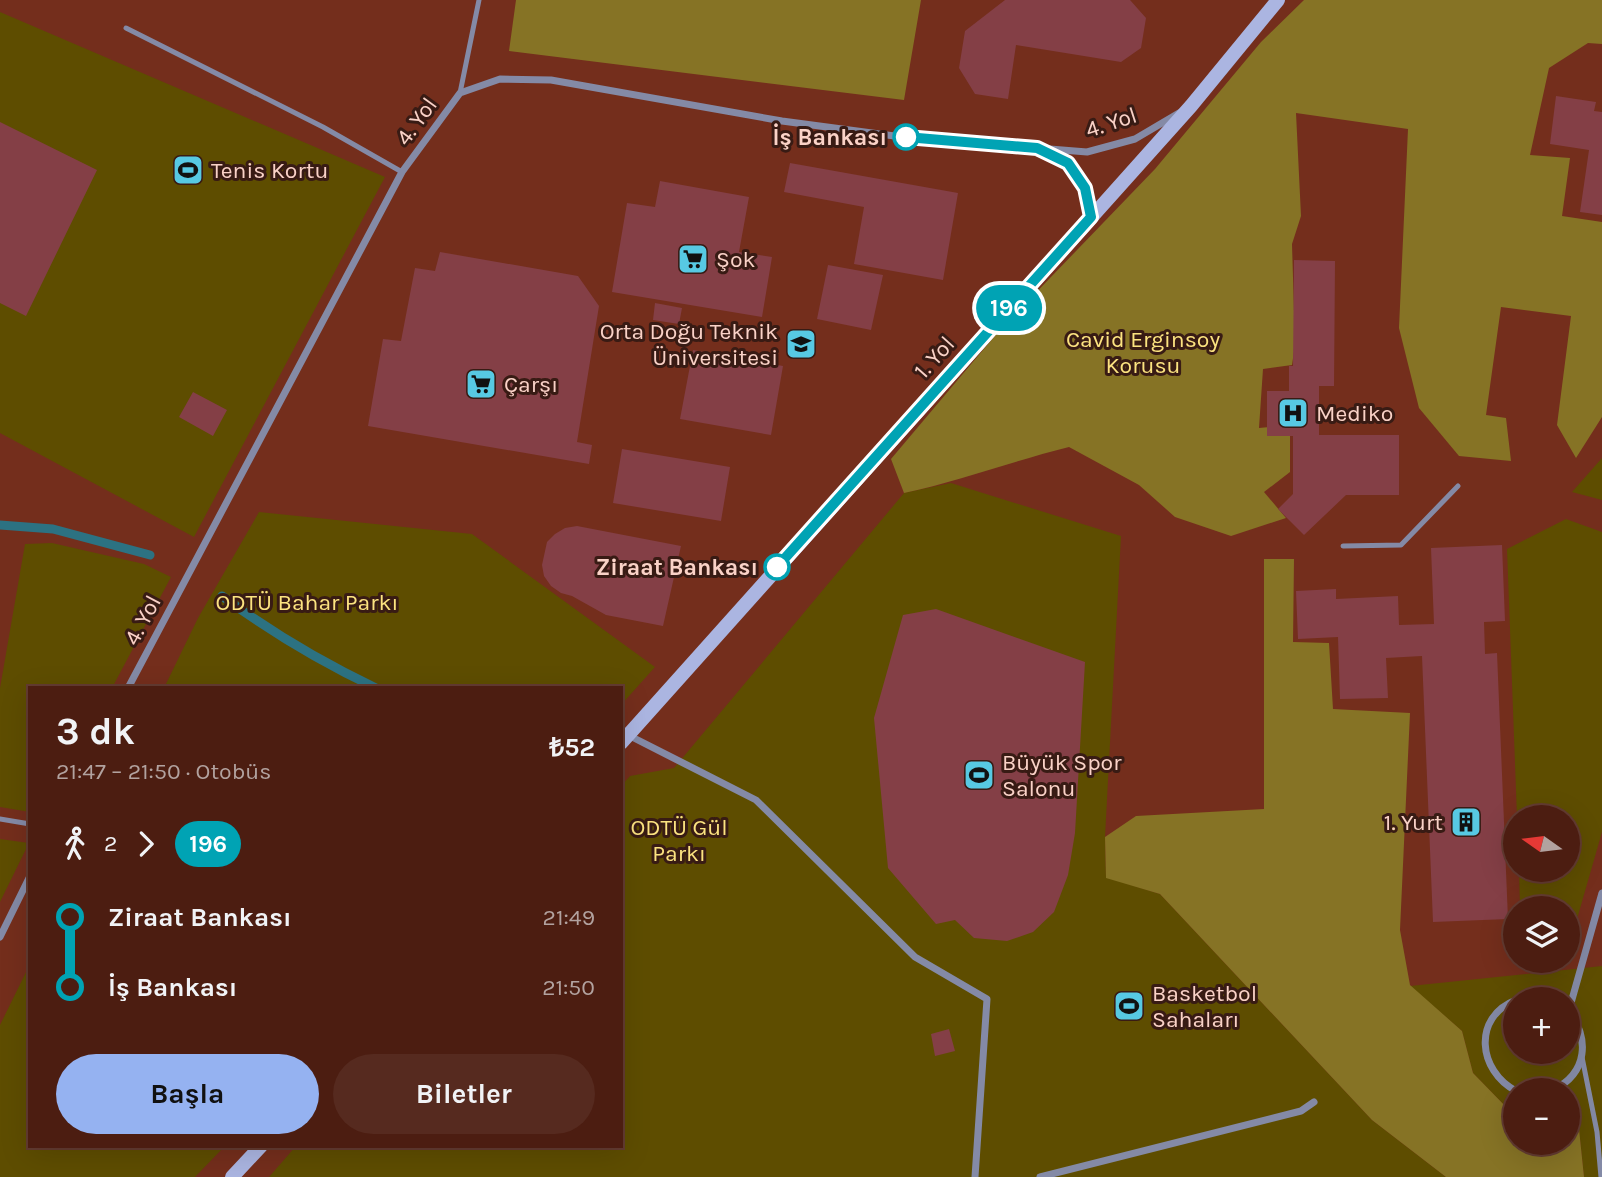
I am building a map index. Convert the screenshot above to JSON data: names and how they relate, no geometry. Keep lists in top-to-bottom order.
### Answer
{
  "streets": {
    "street": ["4. Yol", "1. Yol"]
  },
  "crossings": [
    ["4. Yol", "1. Yol"]
  ],
  "parks": ["Cavid Erginsoy Korusu", "ODTÜ Bahar Parkı", "ODTÜ Gül Parkı"],
  "places": {
    "other": ["İş Bankası", "Ziraat Bankası"],
    "sports": ["Tenis Kortu", "Büyük Spor Salonu", "Basketbol Sahaları"],
    "supermarket": ["Şok", "Çarşı"],
    "school or university": ["Orta Doğu Teknik Üniversitesi"],
    "hospital": ["Mediko"],
    "building": ["1. Yurt"]
  },
  "lines": ["bus line 196"],
  "north": "left",
  "page": {
    "on_map": "196",
    "heading": ["3 dk", "21:47 – 21:50 · Otobüs", "₺52"],
    "map_buttons": ["+", "−"],
    "legs": ["2", "196"],
    "list": [
      {
        "name": "Ziraat Bankası",
        "value": "21:49"
      },
      {
        "name": "İş Bankası",
        "value": "21:50"
      }
    ],
    "buttons": ["Başla", "Biletler"]
  }
}
